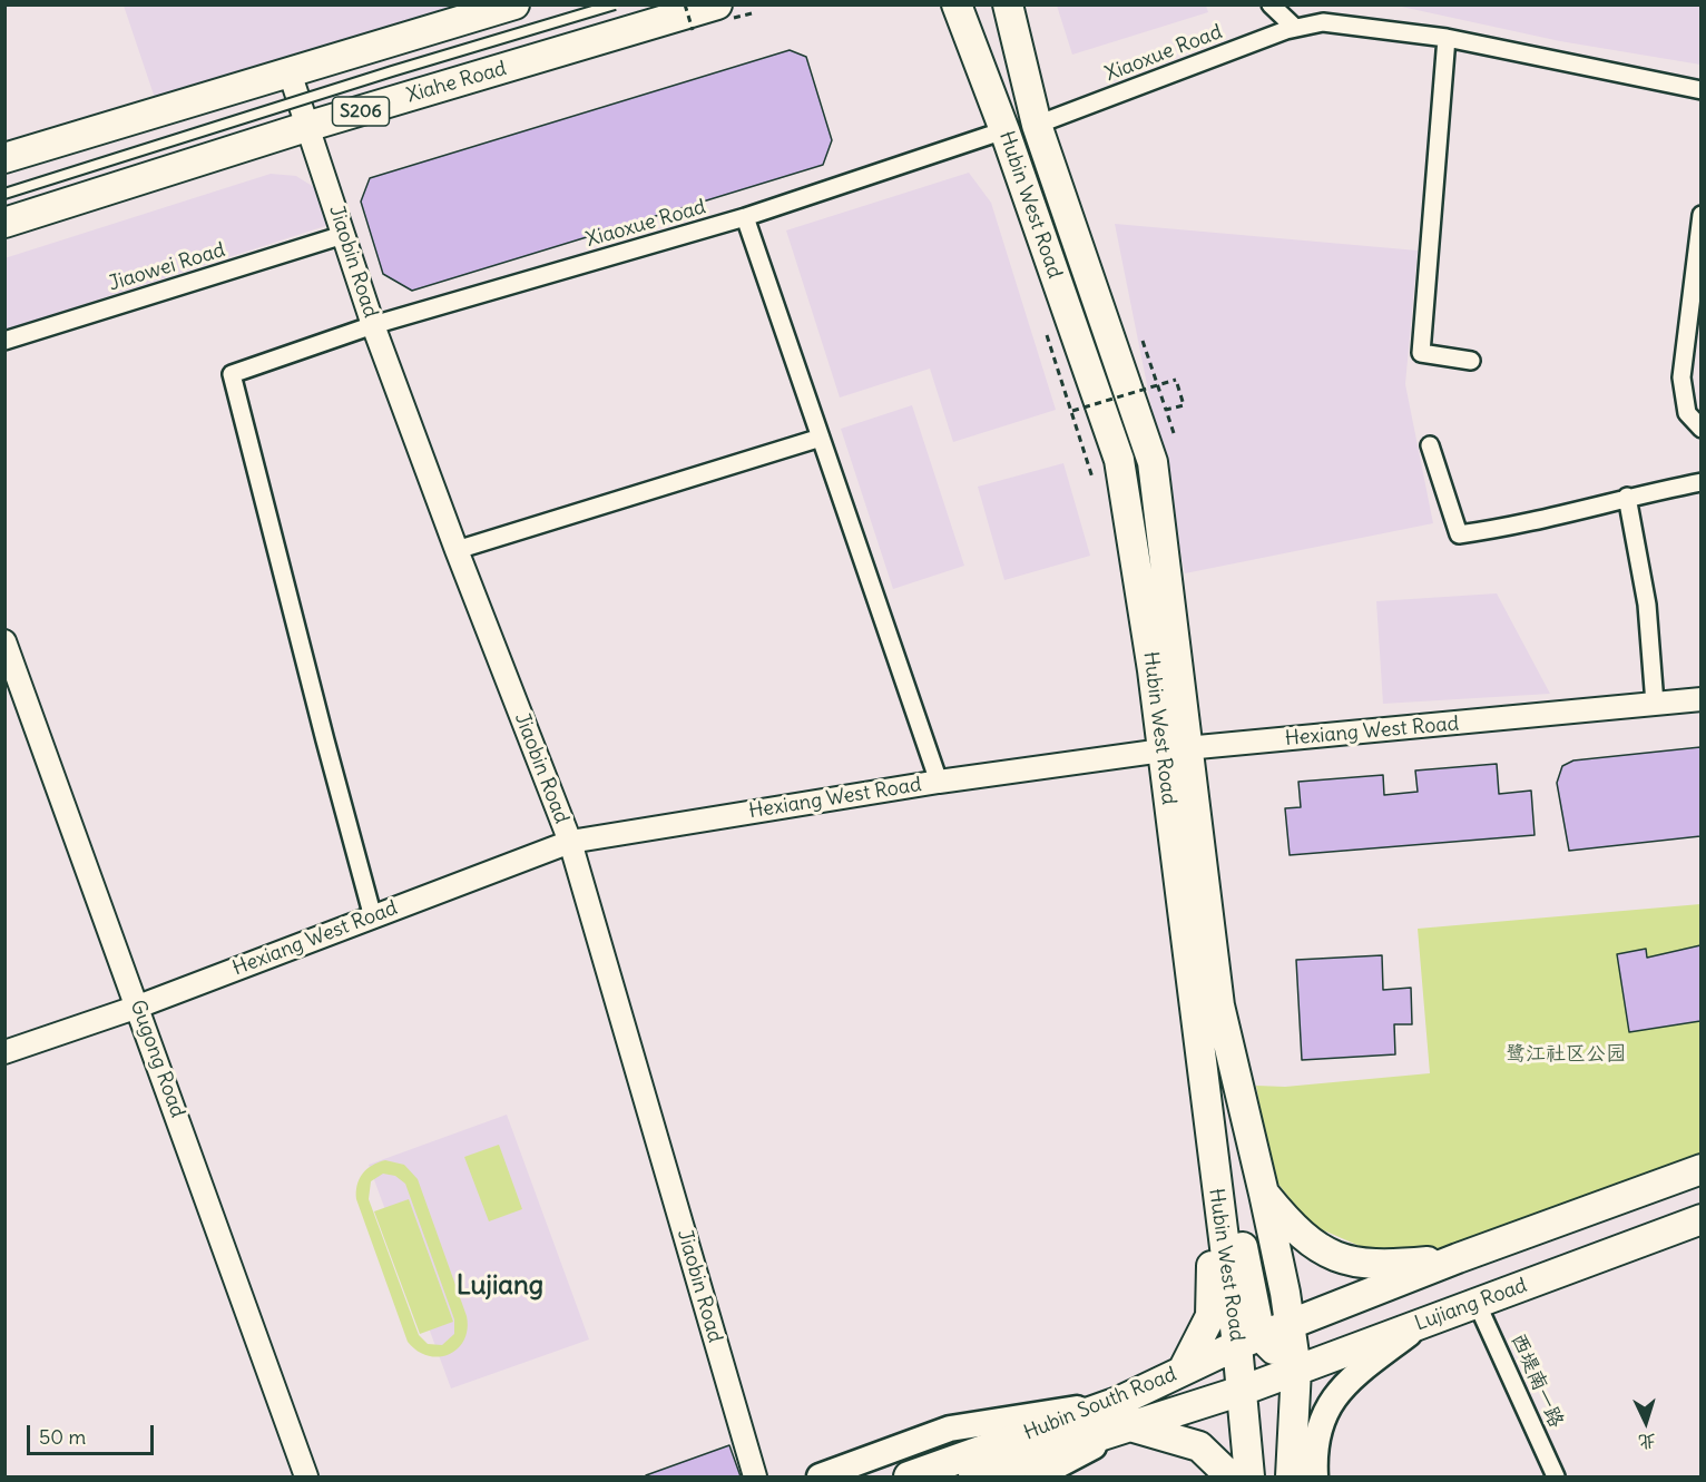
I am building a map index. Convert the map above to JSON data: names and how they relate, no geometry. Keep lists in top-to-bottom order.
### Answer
{
  "streets": {
    "main road": [
      "Xiahe Road",
      "S206",
      "Hubin West Road",
      "Lujiang Road",
      "Hubin South Road"
    ],
    "street": [
      "Xiaoxue Road",
      "Jiaobin Road",
      "Jiaowei Road",
      "Hexiang West Road",
      "Gugong Road",
      "西堤南一路"
    ]
  },
  "crossings": [
    ["Xiaoxue Road", "Hubin West Road"],
    ["Xiaoxue Road", "Jiaobin Road"],
    ["Xiaoxue Road", "Hexiang West Road"],
    ["Xiahe Road", "Jiaobin Road"],
    ["Hubin West Road", "Hexiang West Road"],
    ["Hubin West Road", "Lujiang Road"],
    ["Hubin West Road", "Hubin South Road"],
    ["Jiaobin Road", "Jiaowei Road"],
    ["Jiaobin Road", "Hexiang West Road"],
    ["Hexiang West Road", "Gugong Road"],
    ["Lujiang Road", "西堤南一路"],
    ["Lujiang Road", "Hubin South Road"]
  ],
  "districts": ["Lujiang"],
  "parks": ["鹭江社区公园"],
  "scale_bar": "50 m",
  "north": "bottom"
}
